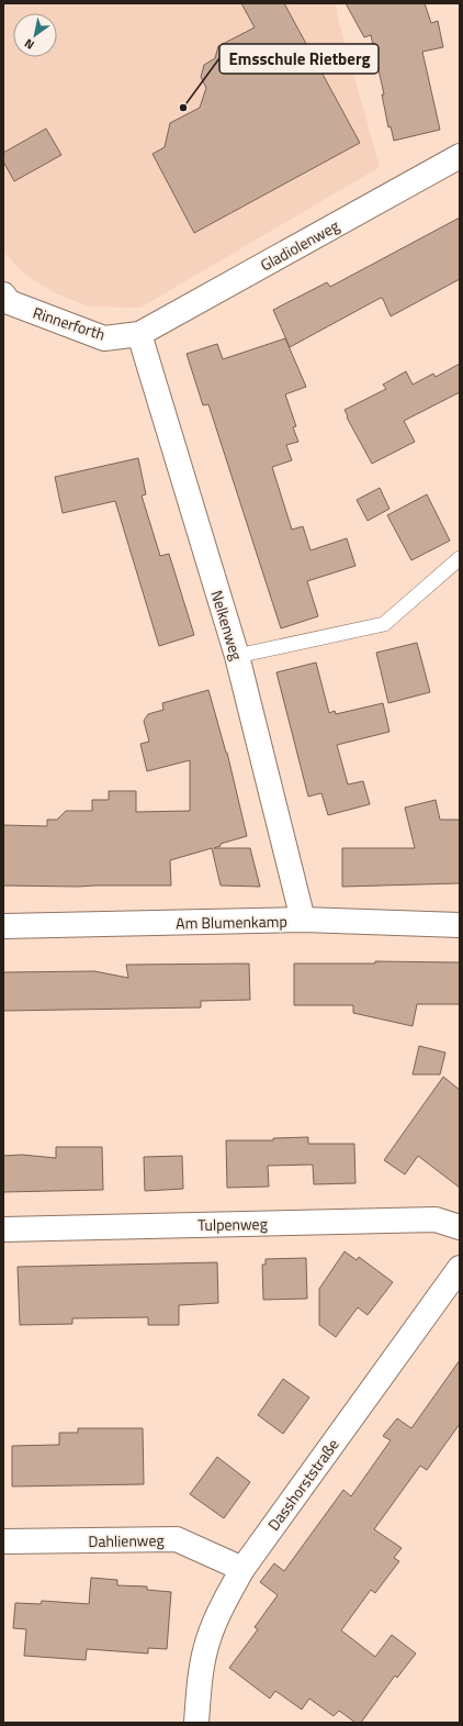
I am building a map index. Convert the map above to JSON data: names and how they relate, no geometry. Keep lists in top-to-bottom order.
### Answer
{
  "streets": {
    "street": [
      "Gladiolenweg",
      "Rinnerforth",
      "Nelkenweg",
      "Am Blumenkamp",
      "Tulpenweg",
      "Dasshorststraße",
      "Dahlienweg"
    ]
  },
  "crossings": [
    ["Gladiolenweg", "Rinnerforth"],
    ["Gladiolenweg", "Nelkenweg"],
    ["Rinnerforth", "Nelkenweg"],
    ["Nelkenweg", "Am Blumenkamp"],
    ["Dasshorststraße", "Dahlienweg"]
  ],
  "places": ["Emsschule Rietberg"],
  "north": "bottom left"
}
